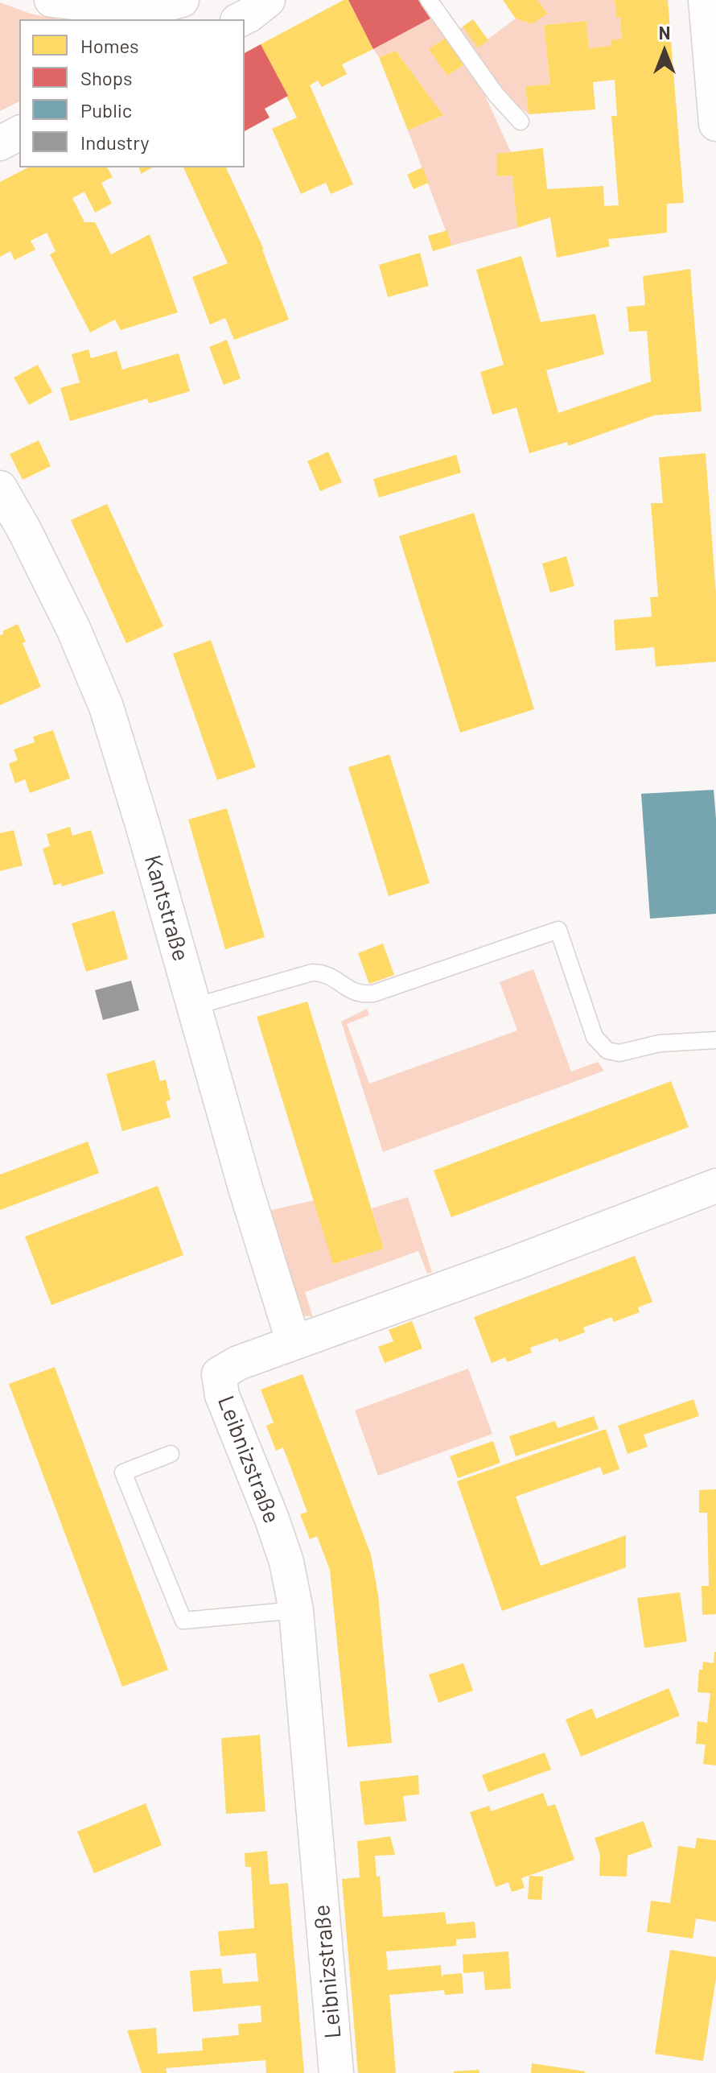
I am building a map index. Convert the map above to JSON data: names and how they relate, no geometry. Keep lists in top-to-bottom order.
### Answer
{
  "streets": {
    "street": ["Kantstraße", "Leibnizstraße"]
  },
  "crossings": [
    ["Kantstraße", "Leibnizstraße"]
  ],
  "legend": [
    "Homes",
    "Shops",
    "Public",
    "Industry"
  ],
  "north": "top"
}
